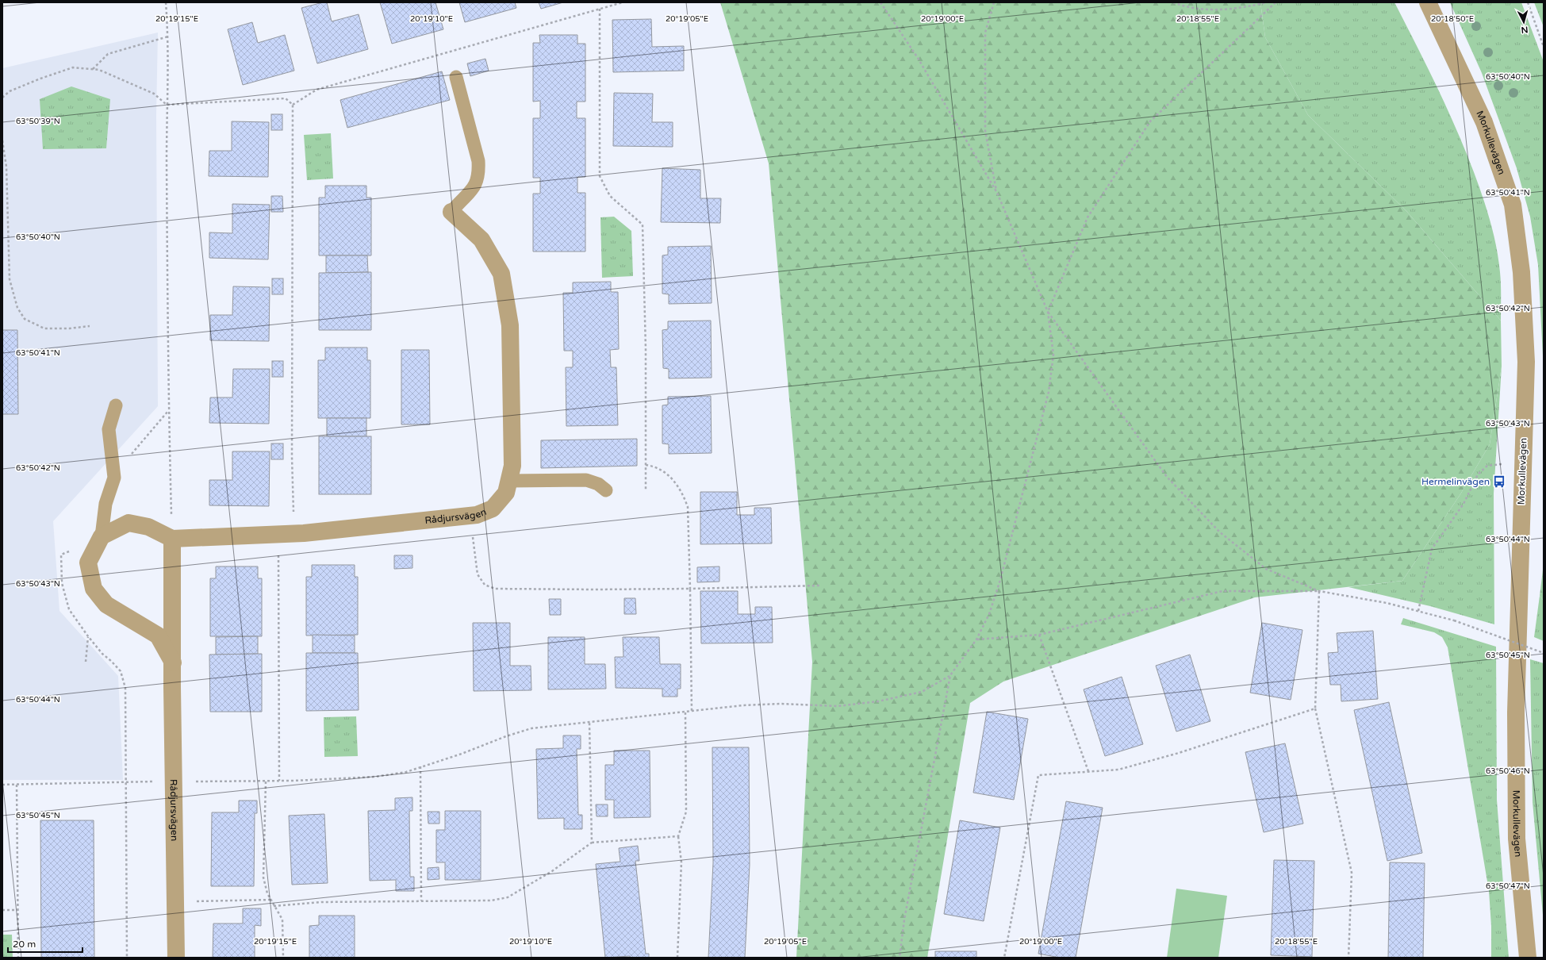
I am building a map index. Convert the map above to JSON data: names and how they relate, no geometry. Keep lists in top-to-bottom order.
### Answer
{
  "streets": {
    "street": ["Morkullevägen", "Rådjursvägen"]
  },
  "places": {
    "bus stop": ["Hermelinvägen"]
  },
  "scale_bar": "20 m",
  "north": "bottom",
  "coordinates": [
    "20°19'15\"E",
    "20°19'10\"E",
    "20°19'05\"E",
    "20°19'00\"E",
    "20°18'55\"E",
    "20°18'50\"E",
    "63°50'40\"N",
    "63°50'39\"N",
    "63°50'41\"N",
    "63°50'42\"N",
    "63°50'43\"N",
    "63°50'44\"N",
    "63°50'45\"N",
    "63°50'46\"N",
    "63°50'47\"N"
  ]
}
